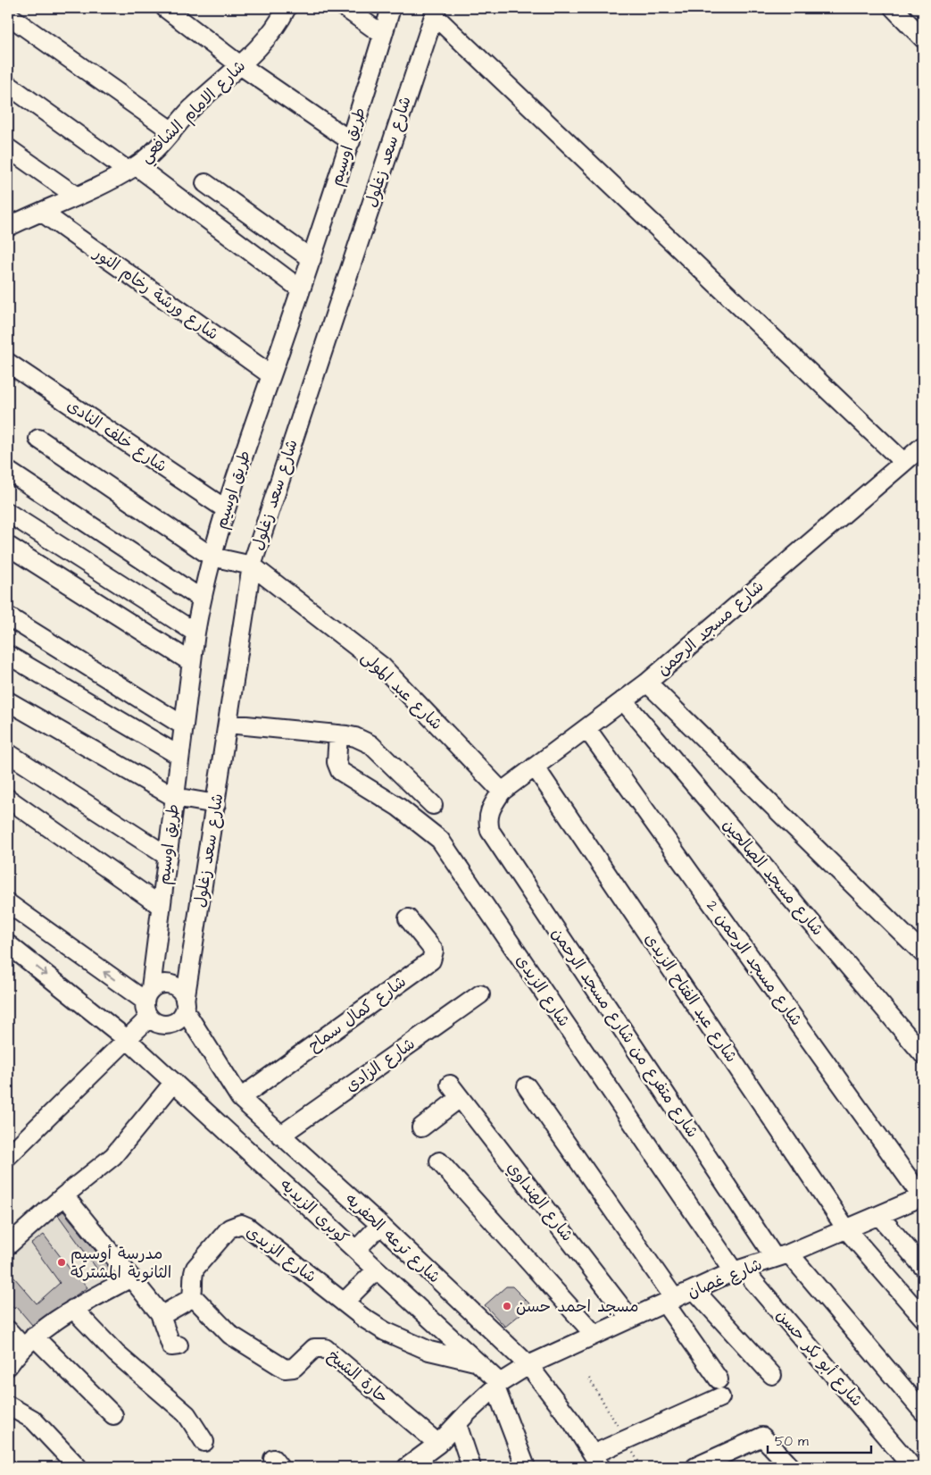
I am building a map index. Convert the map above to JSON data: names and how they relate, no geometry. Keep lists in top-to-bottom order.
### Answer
{
  "streets": {
    "street": [
      "شارع الامام الشافعي",
      "طريق اوسيم",
      "شارع سعد زغلول",
      "شارع ورشة رخام النور",
      "شارع خلف النادى",
      "شارع مسجد الرحمن",
      "شارع عبد المولى",
      "شارع مسجد الصالحين",
      "شارع مسجد الرحمن 2",
      "شارع الزيدى",
      "شارع عبد الفتاح الزيدى",
      "شارع كمال سماح",
      "شارع متفرع من شارع مسجد الرحمن",
      "شارع الزادى",
      "شارع الهنداوي",
      "كوبرى الزيديه",
      "شارع ترعه الحفريه",
      "شارع غصان",
      "شارع أبو بكر حسن",
      "حارة الشيخ"
    ]
  },
  "crossings": [
    ["شارع الامام الشافعي", "شارع ورشة رخام النور"],
    ["طريق اوسيم", "شارع سعد زغلول"],
    ["طريق اوسيم", "شارع ورشة رخام النور"],
    ["طريق اوسيم", "شارع خلف النادى"],
    ["طريق اوسيم", "شارع ترعه الحفريه"],
    ["شارع سعد زغلول", "شارع عبد المولى"],
    ["شارع سعد زغلول", "شارع ترعه الحفريه"],
    ["شارع مسجد الرحمن", "شارع عبد المولى"],
    ["شارع مسجد الرحمن", "شارع مسجد الصالحين"],
    ["شارع مسجد الرحمن", "شارع مسجد الرحمن 2"],
    ["شارع مسجد الرحمن", "شارع عبد الفتاح الزيدى"],
    ["شارع مسجد الرحمن", "شارع متفرع من شارع مسجد الرحمن"],
    ["شارع عبد المولى", "شارع متفرع من شارع مسجد الرحمن"],
    ["شارع مسجد الرحمن 2", "شارع غصان"],
    ["شارع الزيدى", "كوبرى الزيديه"],
    ["شارع الزيدى", "شارع غصان"],
    ["شارع الزيدى", "شارع أبو بكر حسن"],
    ["شارع الزيدى", "حارة الشيخ"],
    ["شارع عبد الفتاح الزيدى", "شارع غصان"],
    ["شارع كمال سماح", "شارع ترعه الحفريه"],
    ["شارع متفرع من شارع مسجد الرحمن", "شارع غصان"],
    ["شارع الزادى", "شارع ترعه الحفريه"],
    ["شارع الهنداوي", "شارع غصان"],
    ["كوبرى الزيديه", "شارع غصان"],
    ["شارع ترعه الحفريه", "شارع غصان"],
    ["شارع غصان", "شارع أبو بكر حسن"],
    ["شارع غصان", "حارة الشيخ"]
  ],
  "places": ["مدرسة أوسيم الثانوية المشتركة", "مسجد احمد حسن"],
  "scale_bar": "50 m"
}
